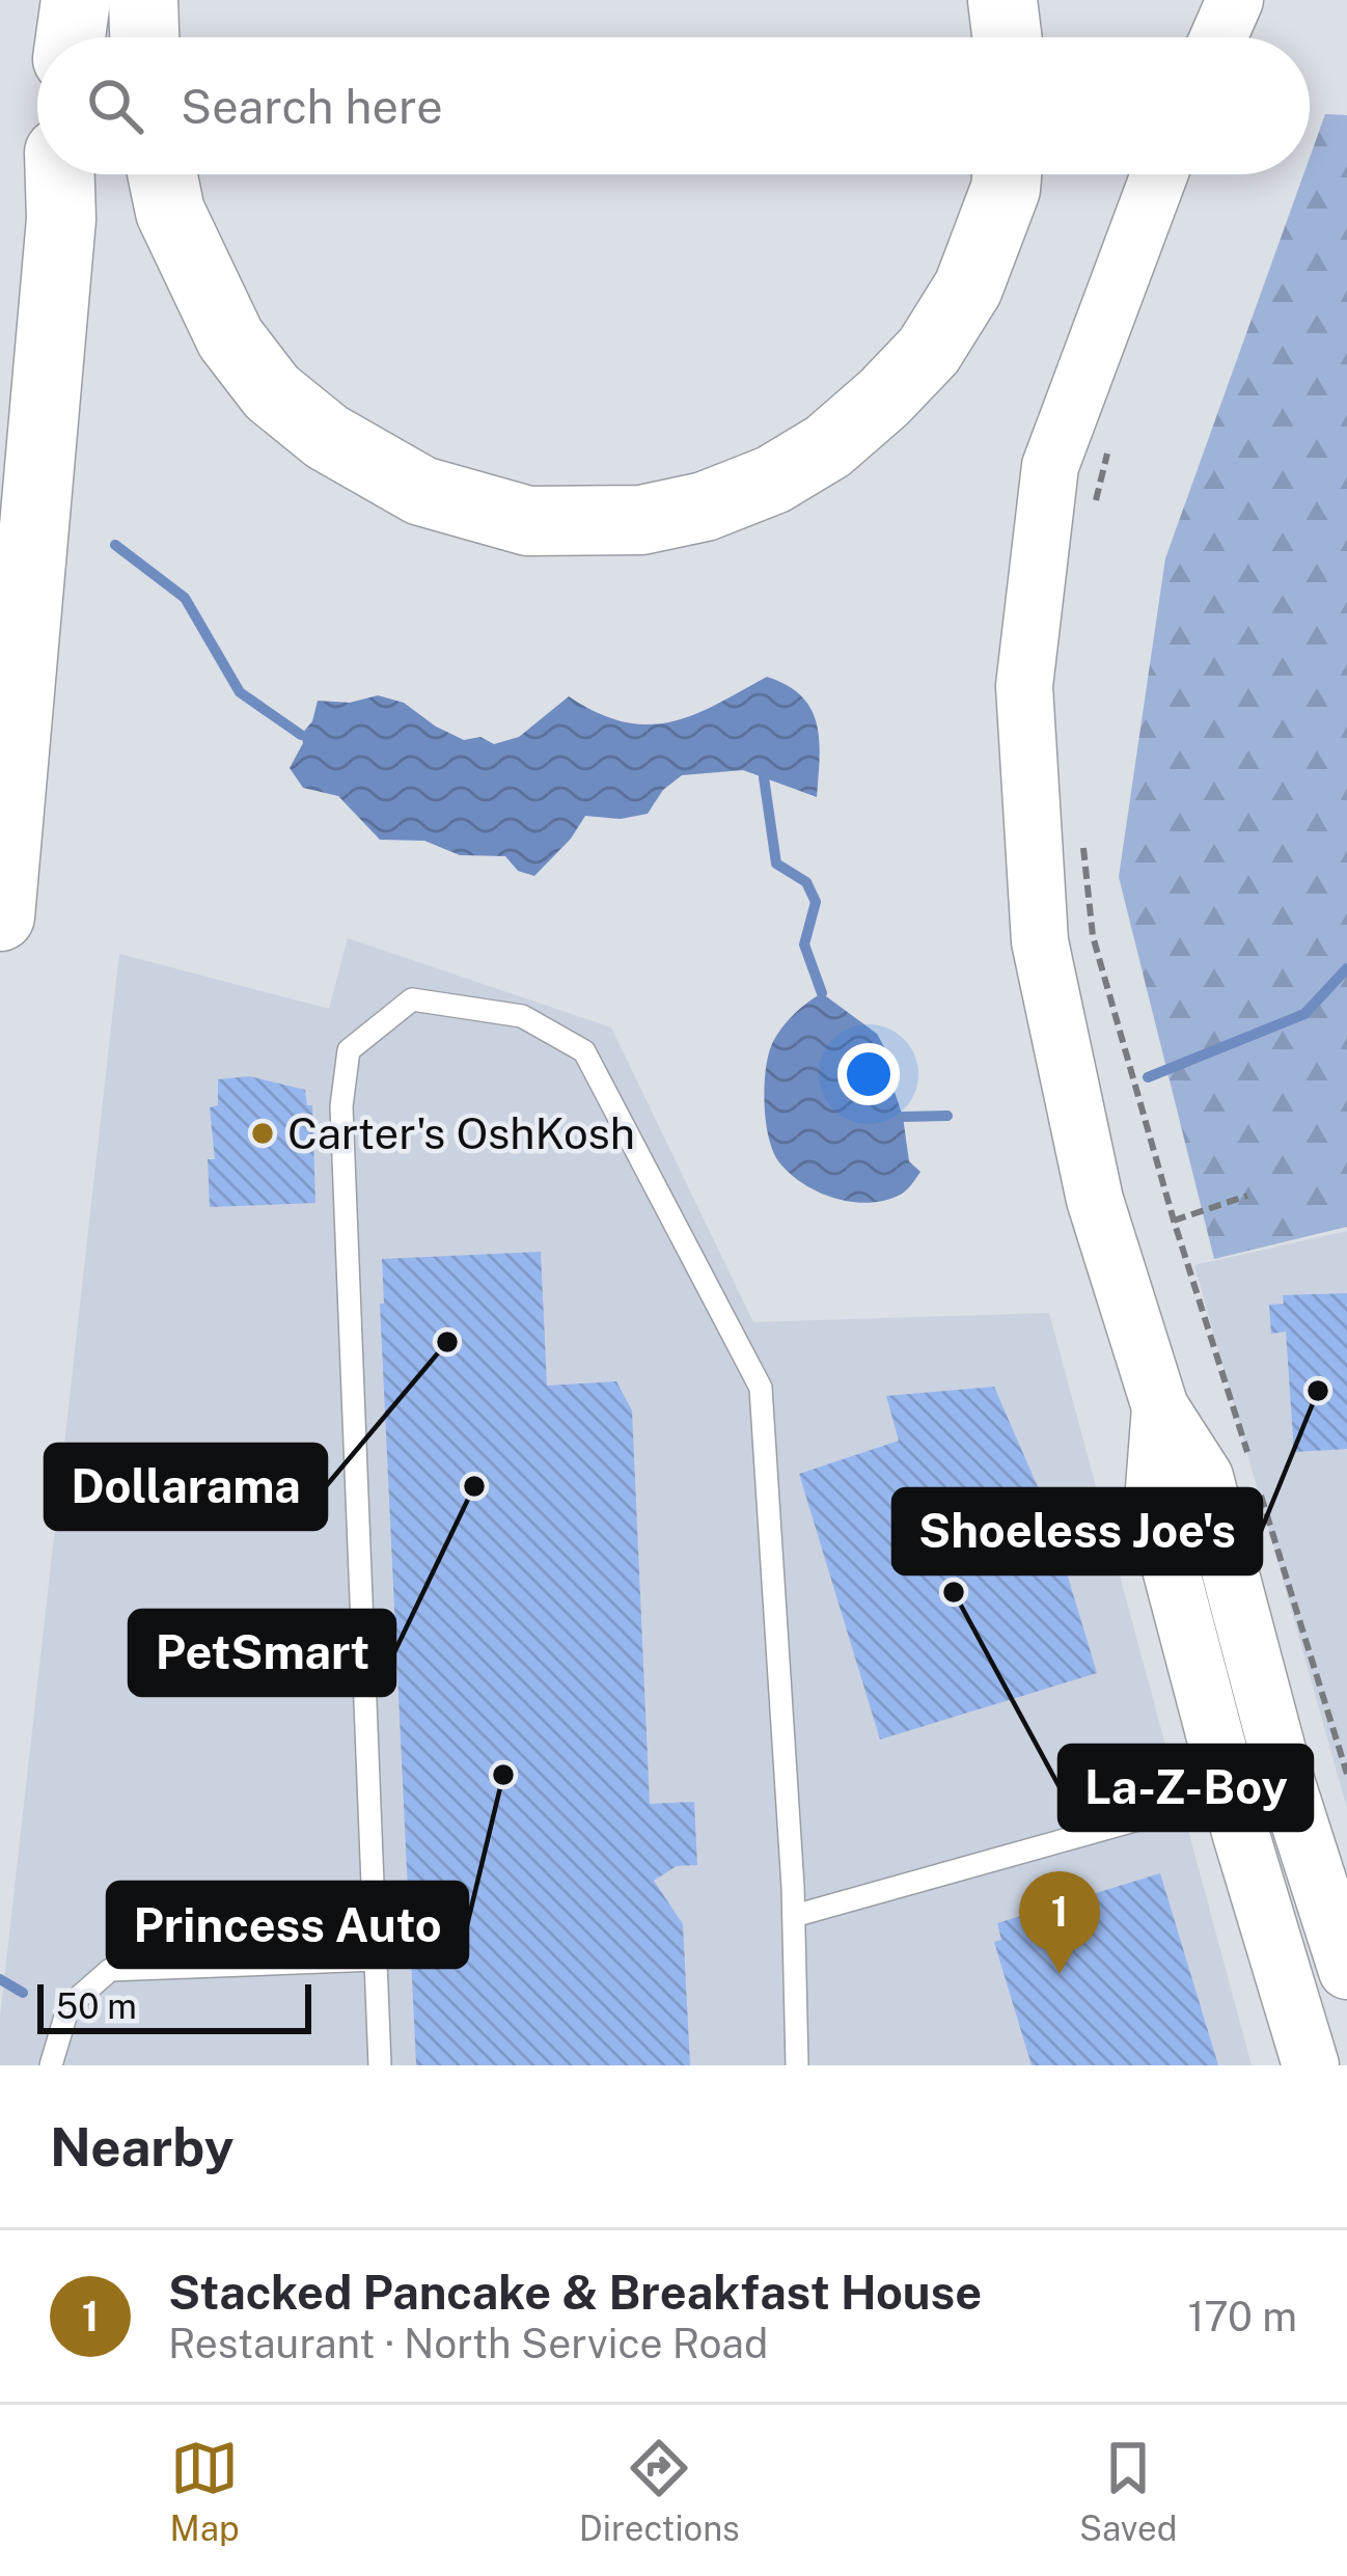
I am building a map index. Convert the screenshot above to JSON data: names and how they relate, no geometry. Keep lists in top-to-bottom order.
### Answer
{
  "places": [
    "Carter's OshKosh",
    "Dollarama",
    "Shoeless Joe's",
    "PetSmart",
    "La-Z-Boy",
    "Princess Auto"
  ],
  "scale_bar": "50 m",
  "page": {
    "search": "Search here",
    "pins": "1",
    "scale": "50 m",
    "heading": "Nearby",
    "list": [
      {
        "mark": "1",
        "name": "Stacked Pancake & Breakfast House",
        "note": "Restaurant · North Service Road",
        "value": "170 m"
      }
    ],
    "nav": ["Map", "Directions", "Saved"]
  }
}
